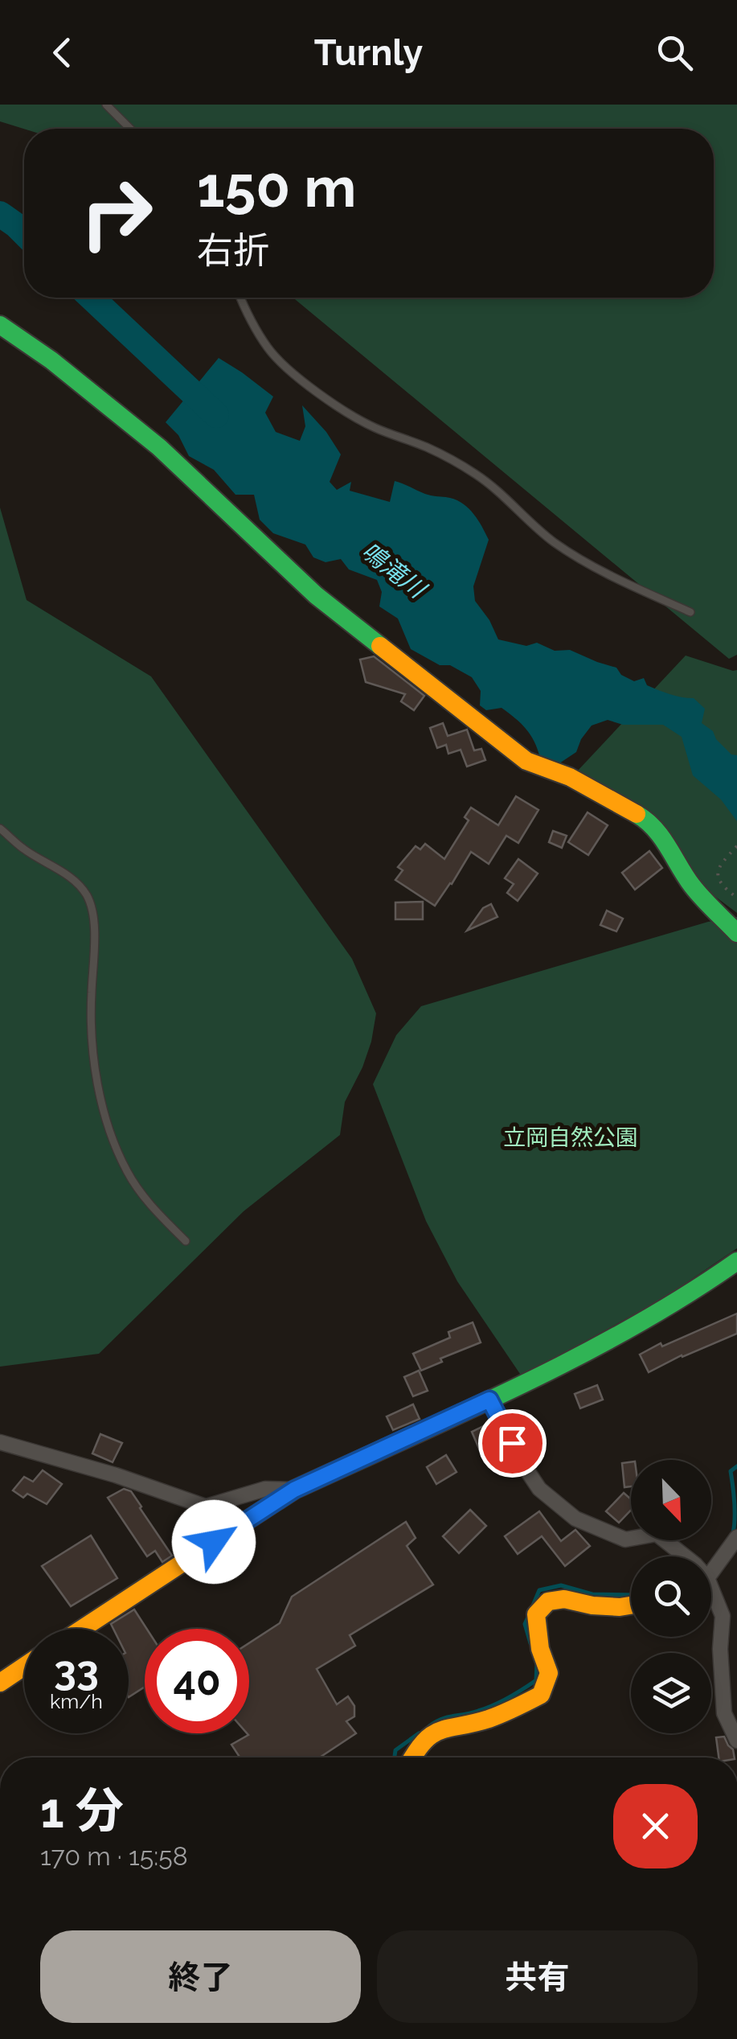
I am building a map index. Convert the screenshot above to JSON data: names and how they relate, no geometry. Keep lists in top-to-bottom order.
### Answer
{
  "water": ["鳴滝川"],
  "parks": ["立岡自然公園"],
  "north": "bottom right",
  "page": {
    "header": "Turnly",
    "turn": ["150 m", "右折"],
    "speed": "33 km/h",
    "limit": "40",
    "heading": ["1 分", "170 m · 15:58"],
    "buttons": ["終了", "共有"]
  }
}
